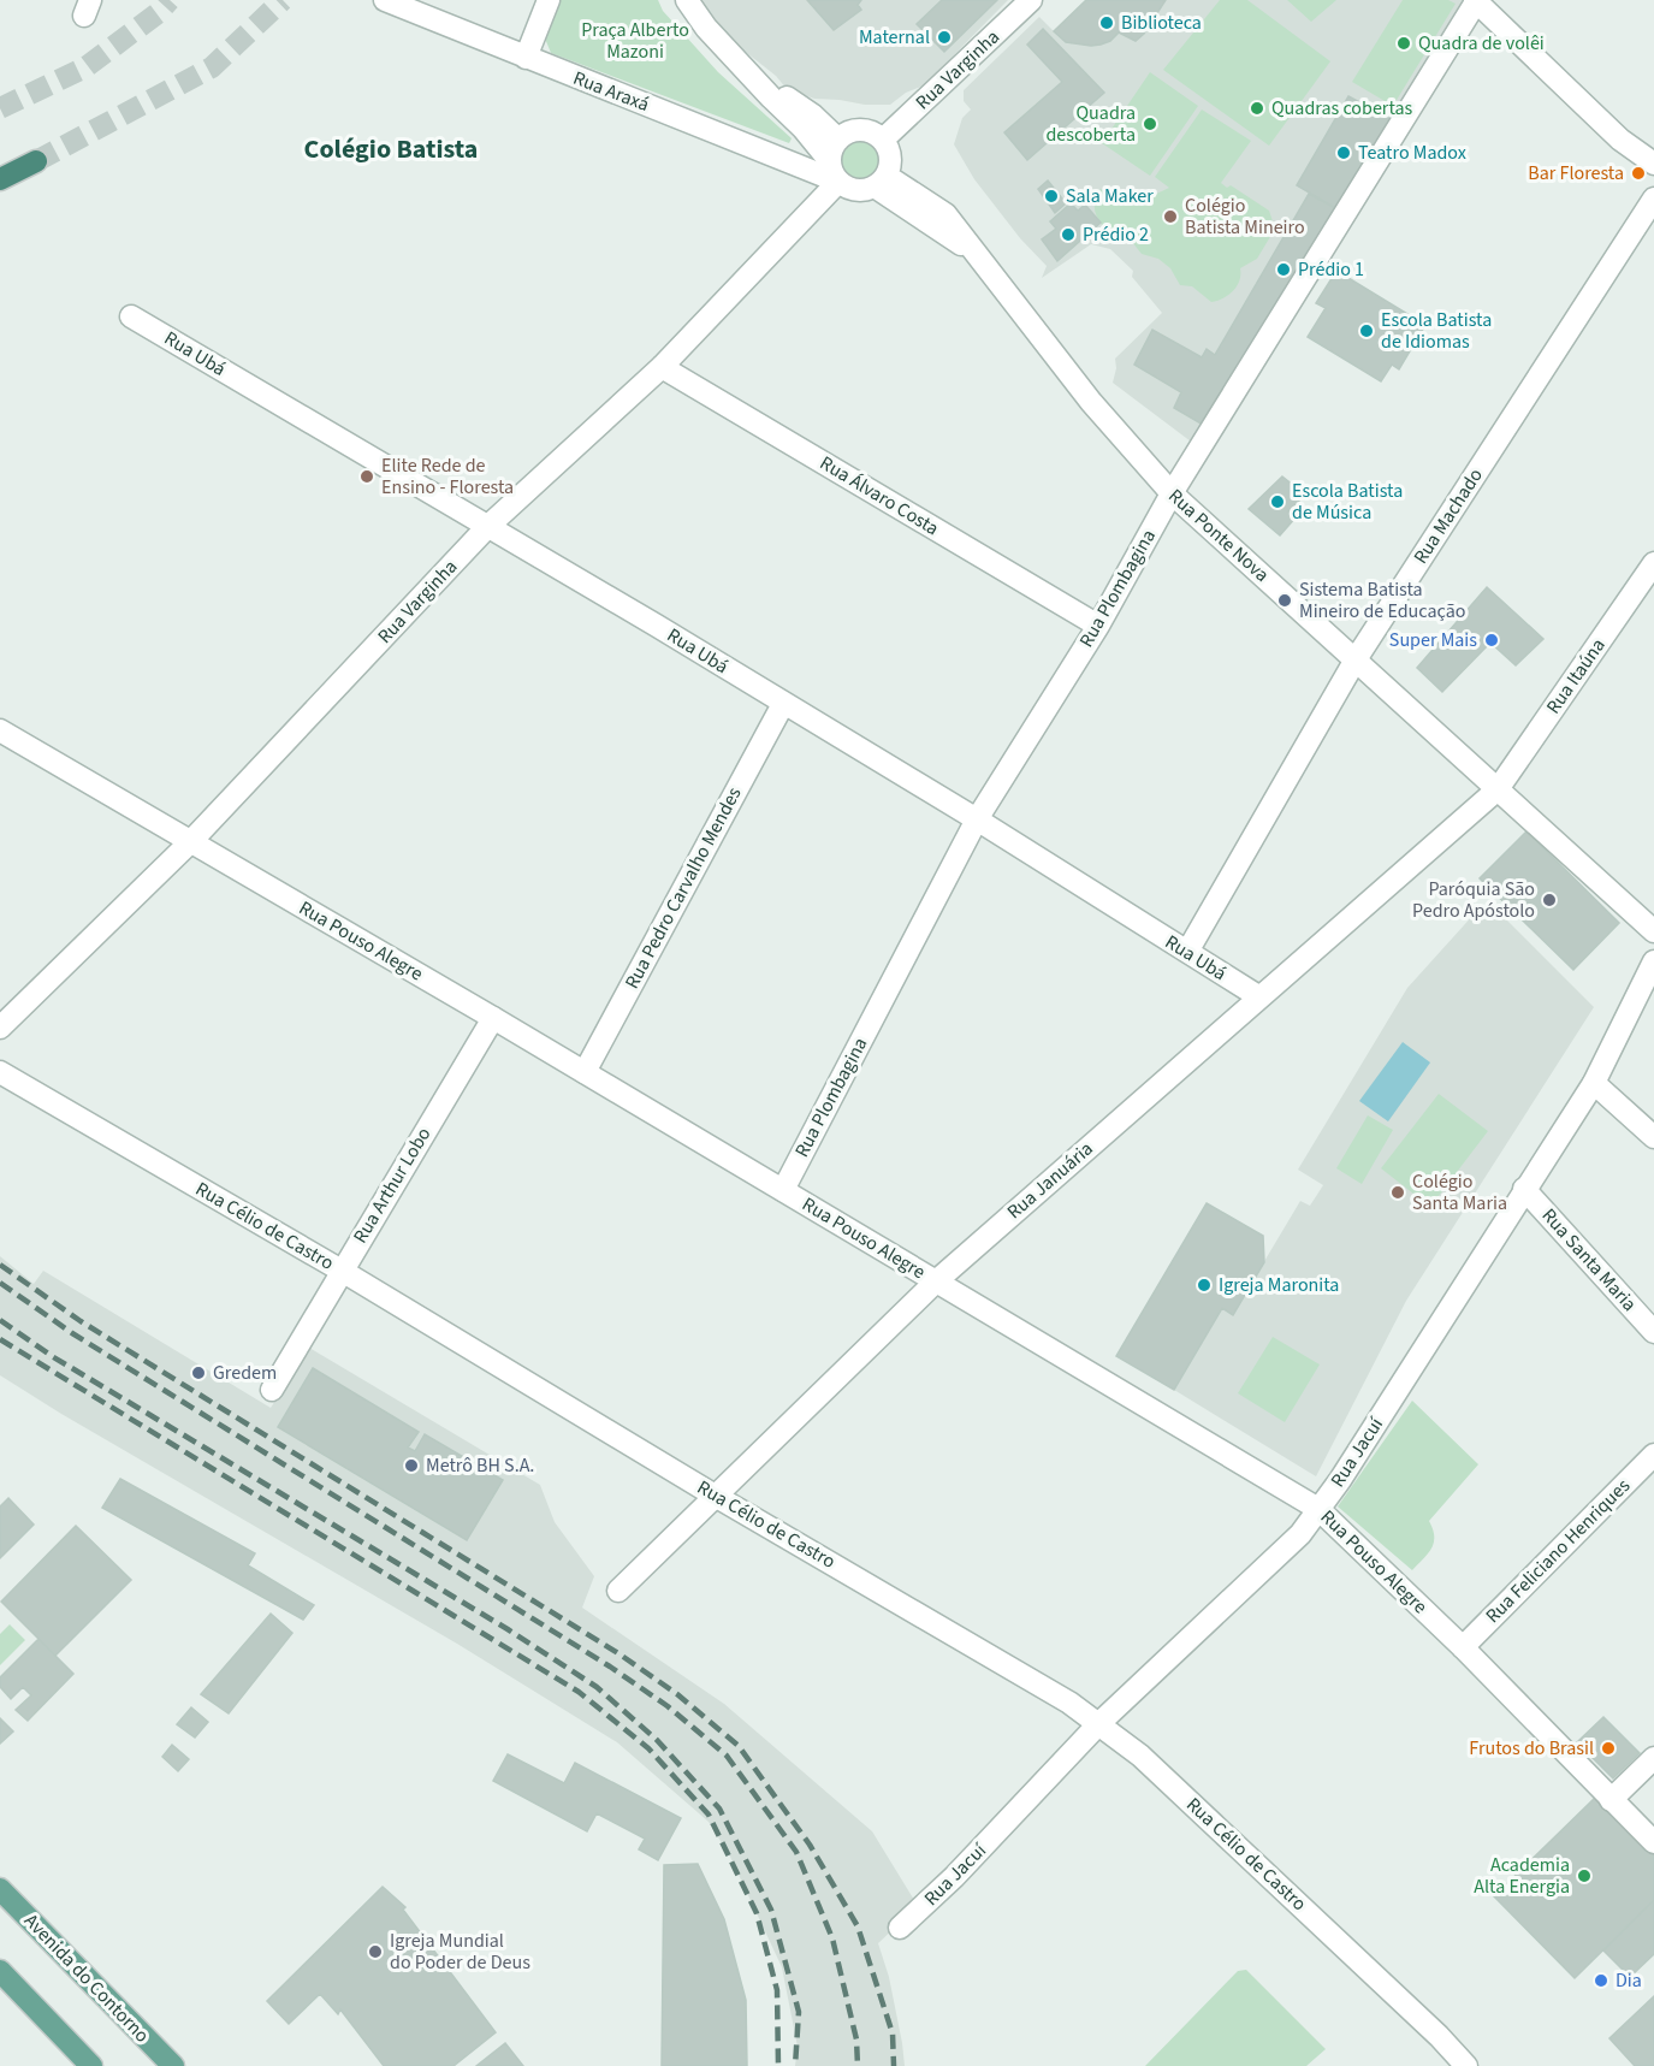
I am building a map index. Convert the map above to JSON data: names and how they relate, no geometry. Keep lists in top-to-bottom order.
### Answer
{
  "streets": {
    "main road": ["Avenida do Contorno"],
    "street": [
      "Rua Varginha",
      "Rua Araxá",
      "Rua Ubá",
      "Rua Álvaro Costa",
      "Rua Machado",
      "Rua Ponte Nova",
      "Rua Plombagina",
      "Rua Itaúna",
      "Rua Pedro Carvalho Mendes",
      "Rua Pouso Alegre",
      "Rua Januária",
      "Rua Arthur Lobo",
      "Rua Célio de Castro",
      "Rua Santa Maria",
      "Rua Jacuí",
      "Rua Feliciano Henriques"
    ]
  },
  "crossings": [
    ["Rua Varginha", "Rua Araxá"],
    ["Rua Varginha", "Rua Ubá"],
    ["Rua Varginha", "Rua Álvaro Costa"],
    ["Rua Varginha", "Rua Ponte Nova"],
    ["Rua Varginha", "Rua Pouso Alegre"],
    ["Rua Araxá", "Rua Ponte Nova"],
    ["Rua Ubá", "Rua Machado"],
    ["Rua Ubá", "Rua Plombagina"],
    ["Rua Ubá", "Rua Pedro Carvalho Mendes"],
    ["Rua Ubá", "Rua Januária"],
    ["Rua Álvaro Costa", "Rua Plombagina"],
    ["Rua Machado", "Rua Ponte Nova"],
    ["Rua Ponte Nova", "Rua Plombagina"],
    ["Rua Ponte Nova", "Rua Itaúna"],
    ["Rua Ponte Nova", "Rua Januária"],
    ["Rua Plombagina", "Rua Pouso Alegre"],
    ["Rua Itaúna", "Rua Januária"],
    ["Rua Pedro Carvalho Mendes", "Rua Pouso Alegre"],
    ["Rua Pouso Alegre", "Rua Januária"],
    ["Rua Pouso Alegre", "Rua Arthur Lobo"],
    ["Rua Pouso Alegre", "Rua Jacuí"],
    ["Rua Pouso Alegre", "Rua Feliciano Henriques"],
    ["Rua Januária", "Rua Célio de Castro"],
    ["Rua Arthur Lobo", "Rua Célio de Castro"],
    ["Rua Célio de Castro", "Rua Jacuí"],
    ["Rua Santa Maria", "Rua Jacuí"]
  ],
  "districts": ["Colégio Batista"],
  "parks": ["Praça Alberto Mazoni"],
  "places": [
    "Biblioteca",
    "Maternal",
    "Quadra de volêi",
    "Quadras cobertas",
    "Quadra descoberta",
    "Teatro Madox",
    "Bar Floresta",
    "Sala Maker",
    "Colégio Batista Mineiro",
    "Prédio 2",
    "Prédio 1",
    "Escola Batista de Idiomas",
    "Elite Rede de Ensino - Floresta",
    "Escola Batista de Música",
    "Sistema Batista Mineiro de Educação",
    "Super Mais",
    "Paróquia São Pedro Apóstolo",
    "Colégio Santa Maria",
    "Igreja Maronita",
    "Gredem",
    "Metrô BH S.A.",
    "Frutos do Brasil",
    "Academia Alta Energia",
    "Igreja Mundial do Poder de Deus",
    "Dia"
  ]
}
